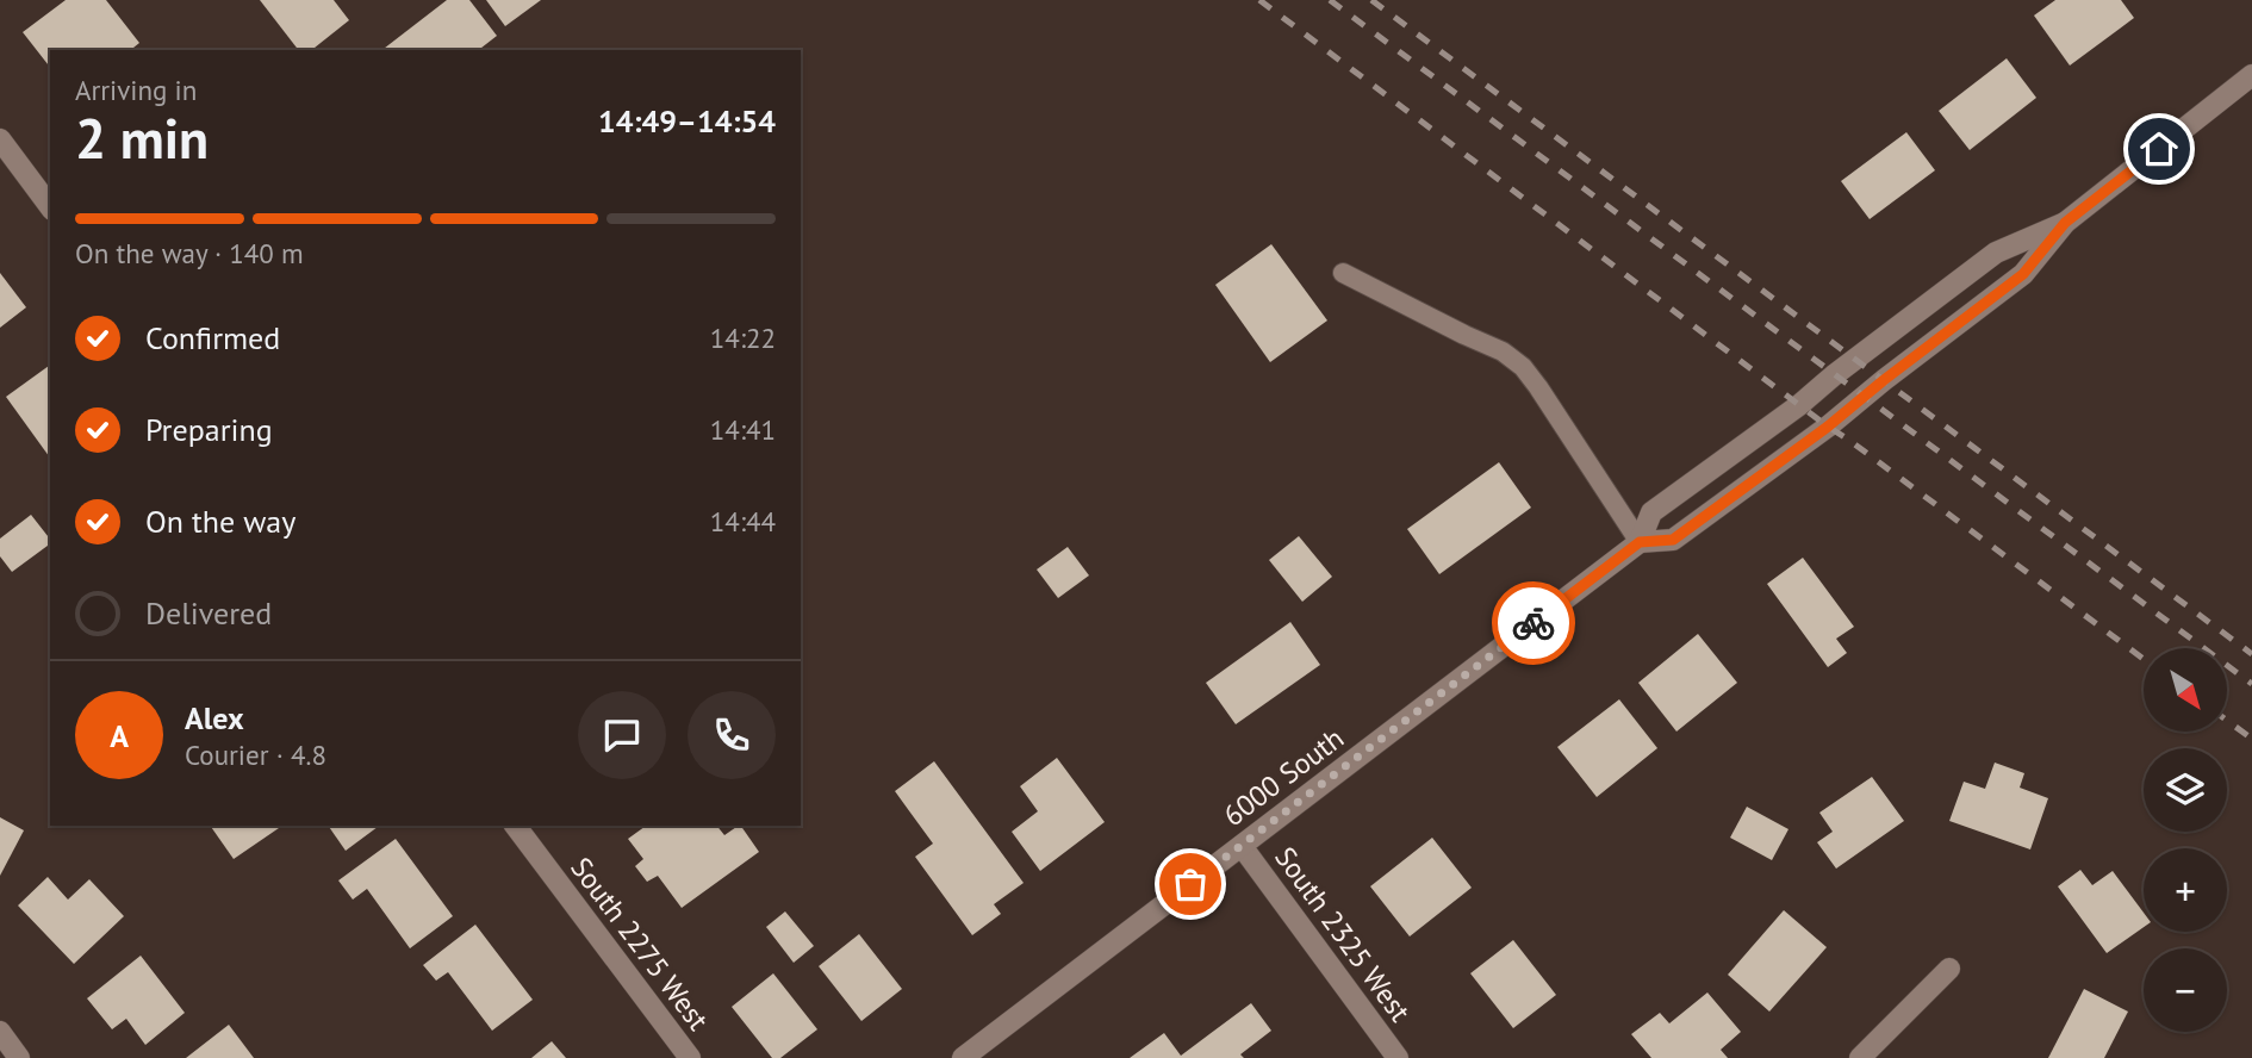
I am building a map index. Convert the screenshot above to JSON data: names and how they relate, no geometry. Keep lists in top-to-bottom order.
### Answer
{
  "streets": {
    "street": ["6000 South", "South 2325 West", "South 2275 West"]
  },
  "crossings": [
    ["6000 South", "South 2325 West"]
  ],
  "north": "bottom right",
  "page": {
    "heading": ["2 min", "Arriving in", "14:49–14:54"],
    "panel": ["Alex", "Courier · 4.8"],
    "bar": "On the way · 140 m",
    "list": [
      ["Confirmed", "14:22"],
      ["Preparing", "14:41"],
      ["On the way", "14:44"],
      "Delivered"
    ],
    "map_buttons": ["+", "−"],
    "round": "A"
  }
}
